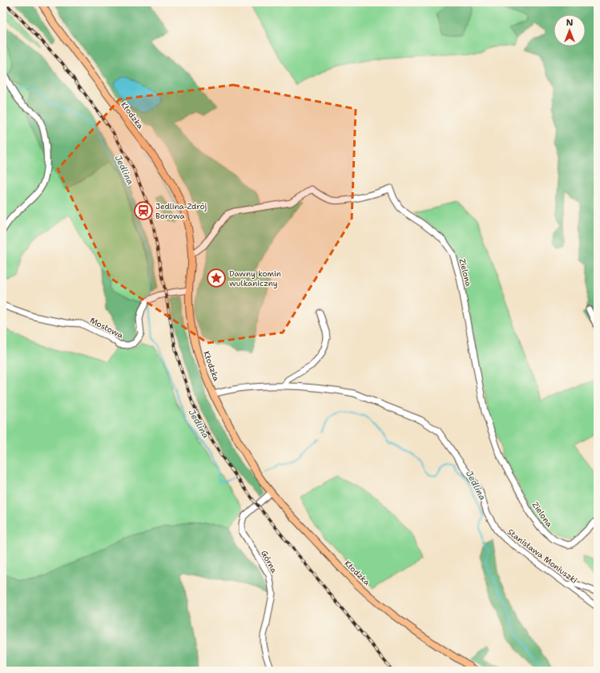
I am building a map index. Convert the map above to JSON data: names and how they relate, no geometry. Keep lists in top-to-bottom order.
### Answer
{
  "streets": {
    "main road": ["Kłodzka"],
    "street": [
      "Zielona",
      "Mostowa",
      "Stanisława Moniuszki",
      "Górna"
    ]
  },
  "crossings": [
    ["Kłodzka", "Zielona"],
    ["Kłodzka", "Mostowa"],
    ["Kłodzka", "Stanisława Moniuszki"],
    ["Kłodzka", "Górna"]
  ],
  "water": ["Jedlina"],
  "places": {
    "station": ["Jedlina-Zdrój Borowa"],
    "place": ["Dawny komin wulkaniczny"]
  },
  "north": "top"
}
